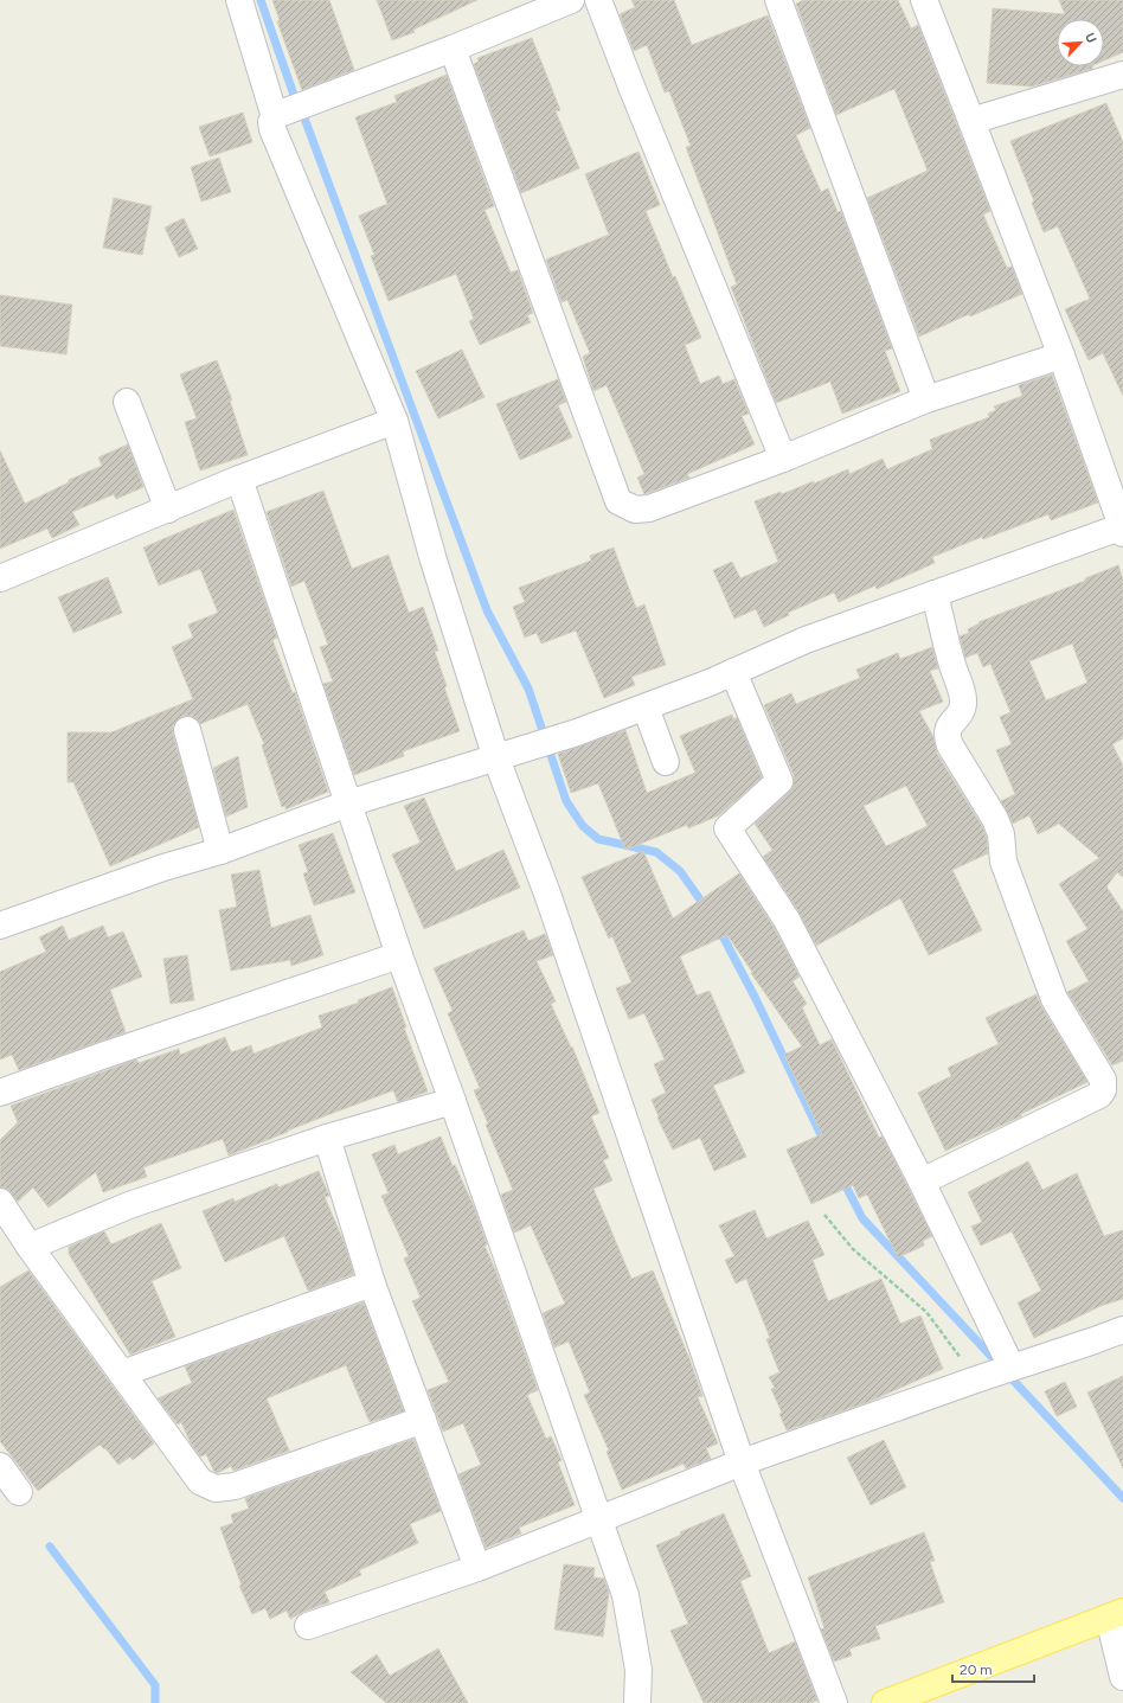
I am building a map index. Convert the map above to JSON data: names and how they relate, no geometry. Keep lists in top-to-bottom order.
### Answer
{
  "scale_bar": "20 m",
  "north": "top right"
}
